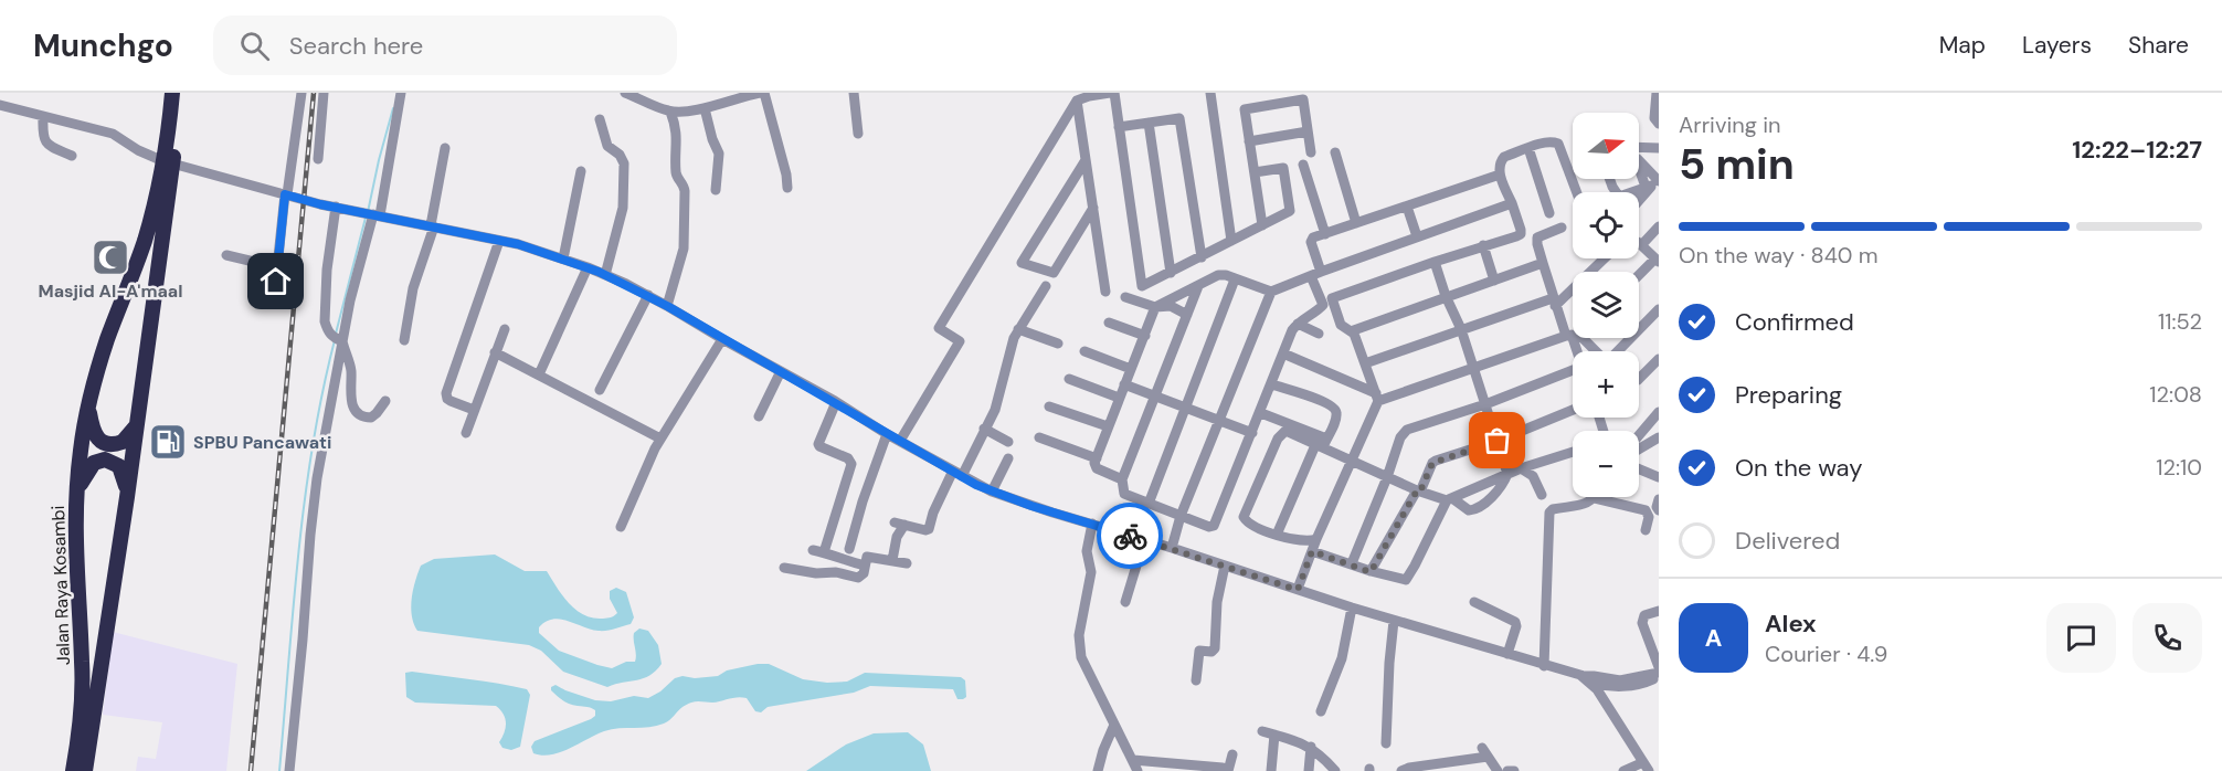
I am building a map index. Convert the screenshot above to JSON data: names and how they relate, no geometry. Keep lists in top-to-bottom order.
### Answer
{
  "streets": {
    "highway": ["Jalan Raya Kosambi"]
  },
  "places": {
    "mosque": ["Masjid Al-A'maal"],
    "fuel station": ["SPBU Pancawati"]
  },
  "north": "right",
  "page": {
    "header": "Munchgo",
    "search": "Search here",
    "nav": ["Map", "Layers", "Share"],
    "heading": ["5 min", "Arriving in", "12:22–12:27"],
    "panel": ["Alex", "Courier · 4.9"],
    "map_buttons": ["+", "−"],
    "bar": "On the way · 840 m",
    "list": [
      ["Confirmed", "11:52"],
      ["Preparing", "12:08"],
      ["On the way", "12:10"],
      "Delivered"
    ],
    "round": "A"
  }
}
